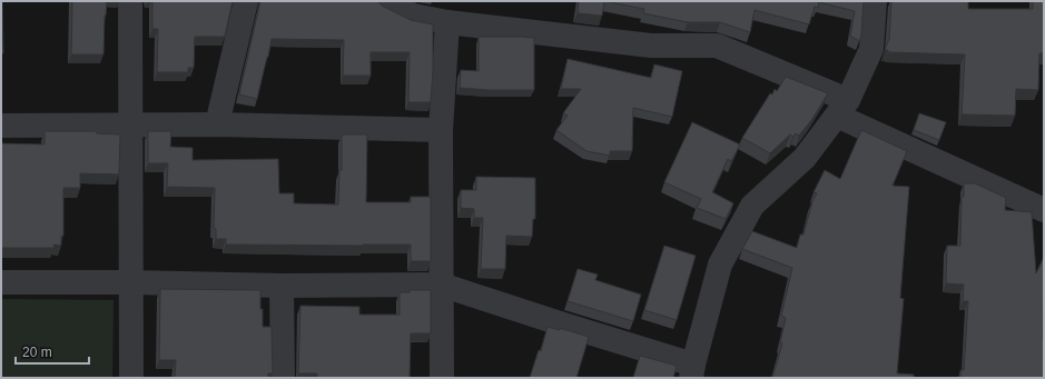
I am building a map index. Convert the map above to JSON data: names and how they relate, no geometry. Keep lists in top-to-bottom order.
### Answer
{
  "scale_bar": "20 m"
}
